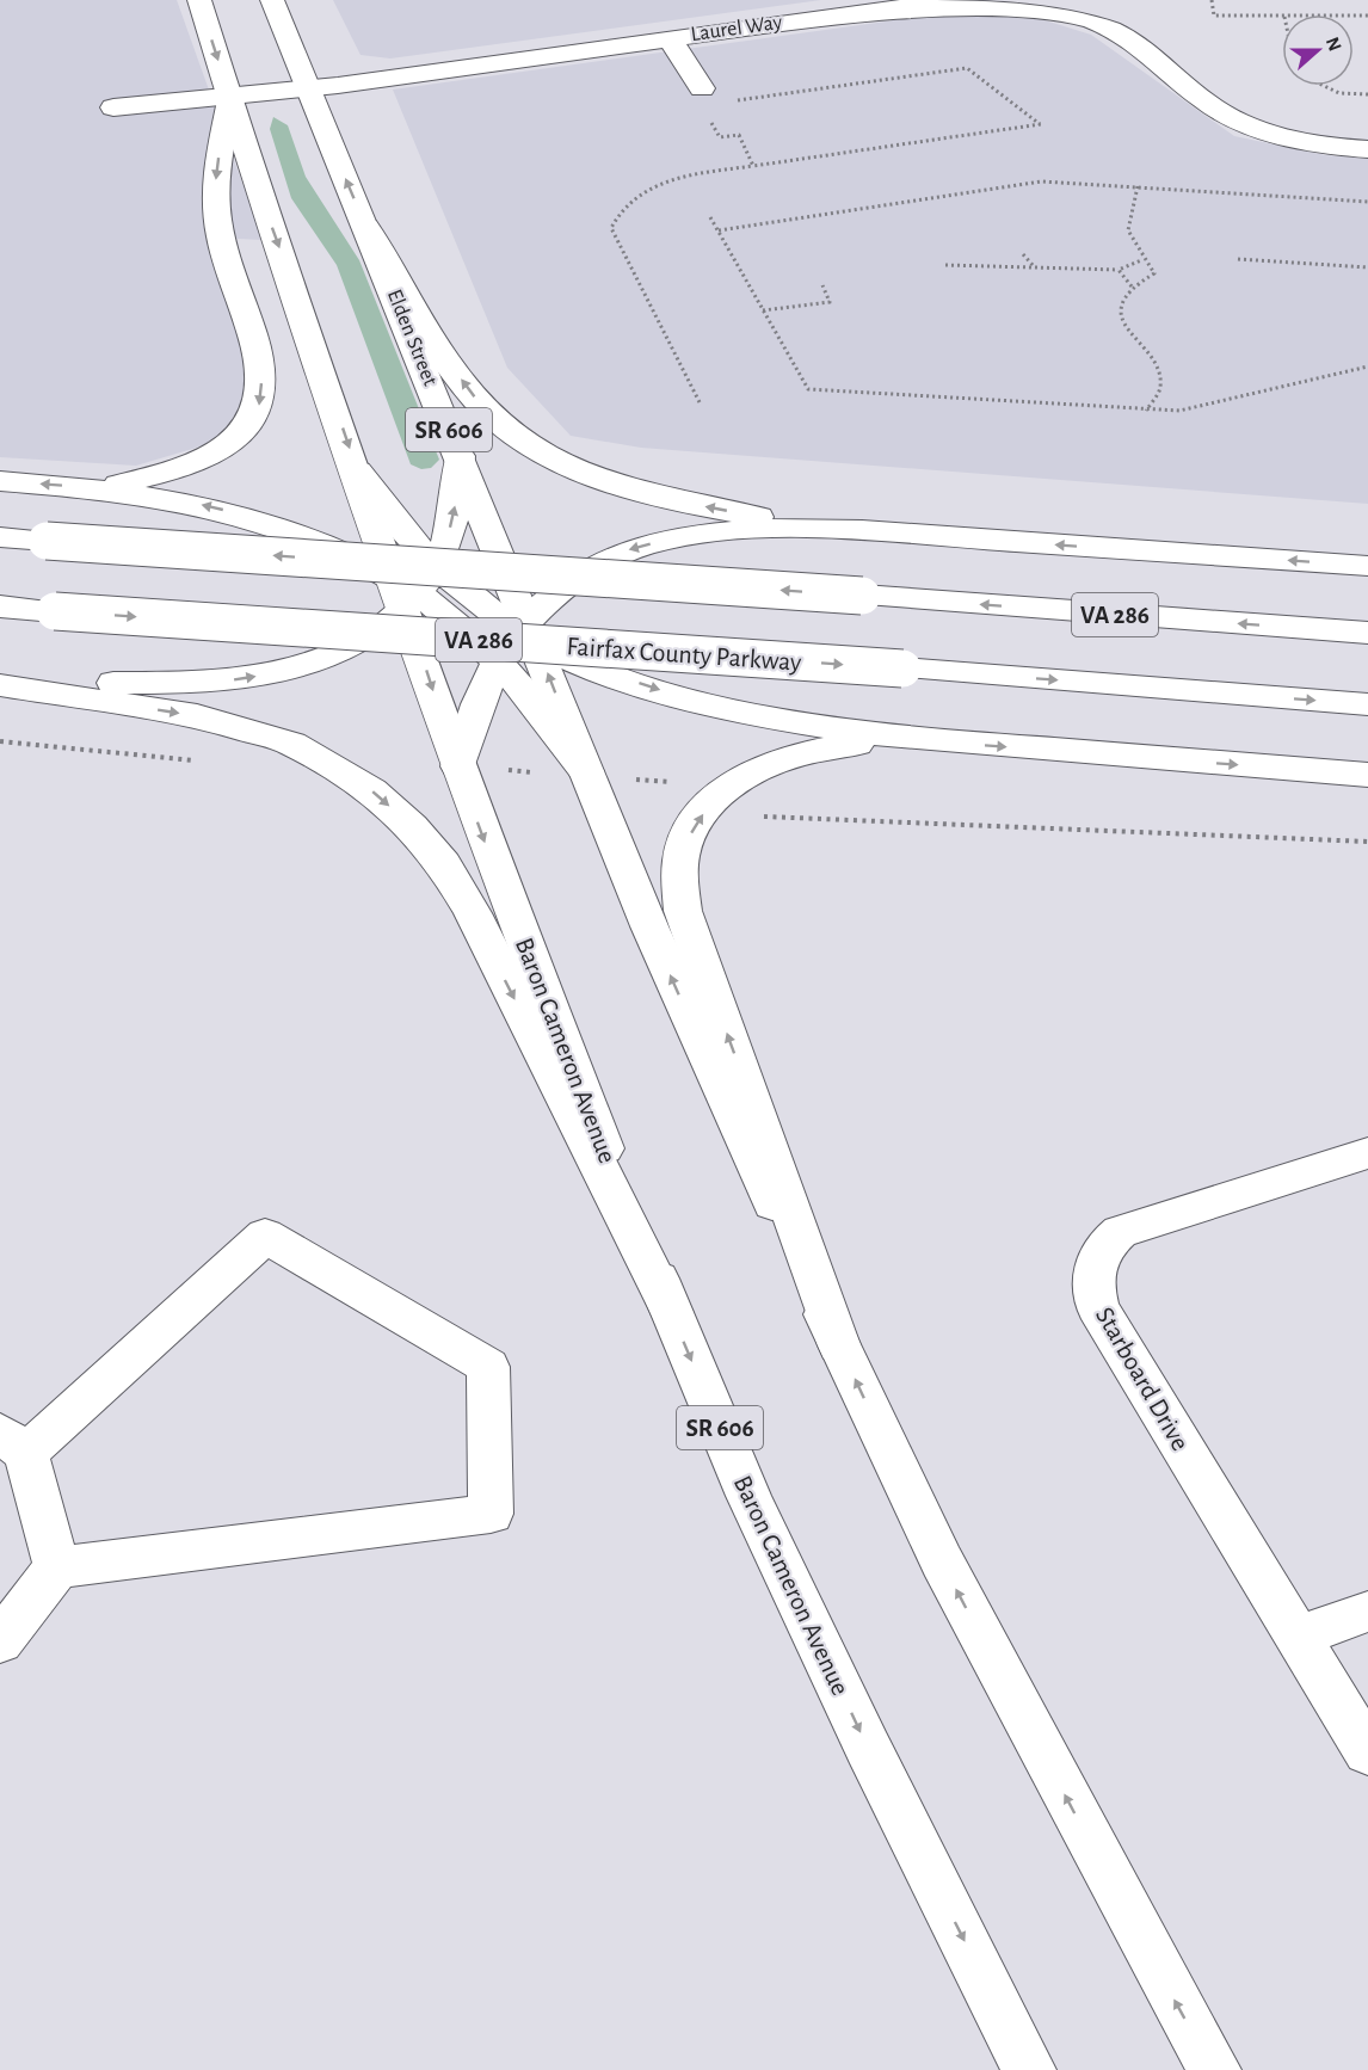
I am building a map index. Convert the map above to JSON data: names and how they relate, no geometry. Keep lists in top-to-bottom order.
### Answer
{
  "streets": {
    "main road": [
      "Laurel Way",
      "Elden Street",
      "SR 606",
      "VA 286",
      "Fairfax County Parkway",
      "Baron Cameron Avenue",
      "Starboard Drive"
    ]
  },
  "crossings": [
    ["Laurel Way", "Elden Street"],
    ["Elden Street", "SR 606"],
    ["SR 606", "Baron Cameron Avenue"]
  ],
  "north": "right"
}
